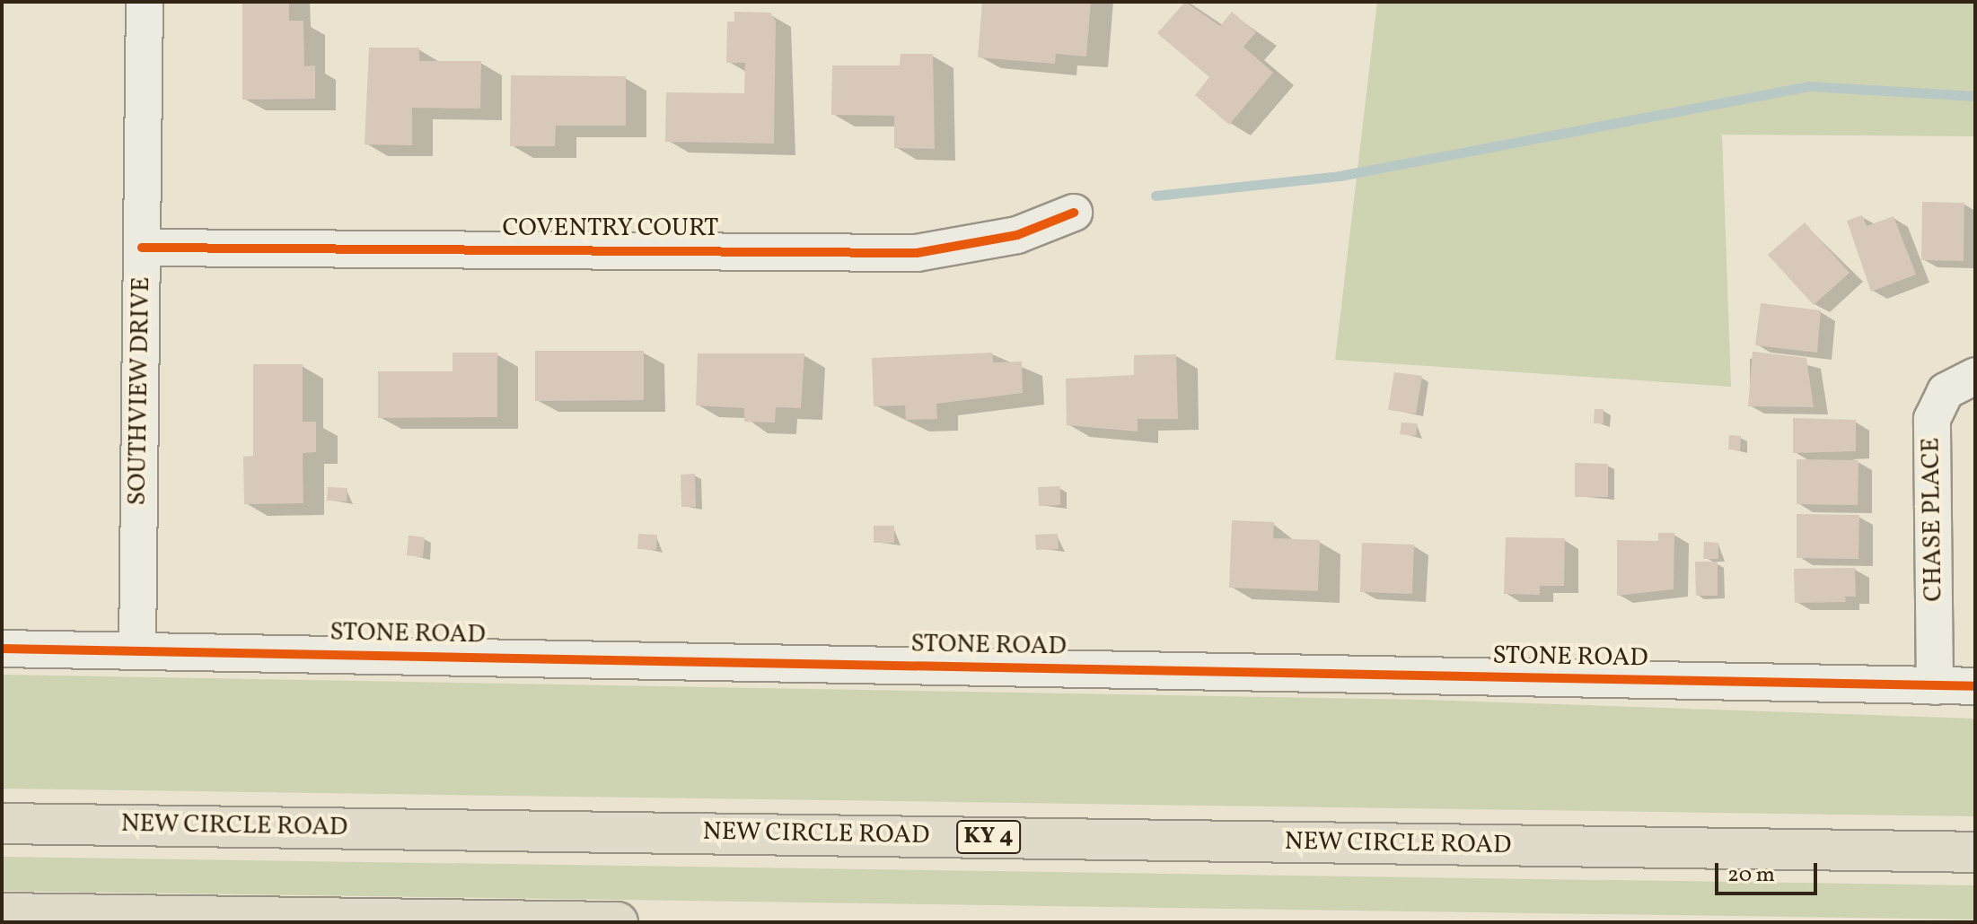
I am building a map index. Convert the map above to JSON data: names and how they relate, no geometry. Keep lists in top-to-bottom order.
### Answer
{
  "streets": {
    "highway": ["NEW CIRCLE ROAD", "KY 4"],
    "street": [
      "COVENTRY COURT",
      "SOUTHVIEW DRIVE",
      "CHASE PLACE",
      "STONE ROAD"
    ]
  },
  "crossings": [
    ["COVENTRY COURT", "SOUTHVIEW DRIVE"],
    ["SOUTHVIEW DRIVE", "STONE ROAD"],
    ["CHASE PLACE", "STONE ROAD"]
  ],
  "scale_bar": "20 m"
}
